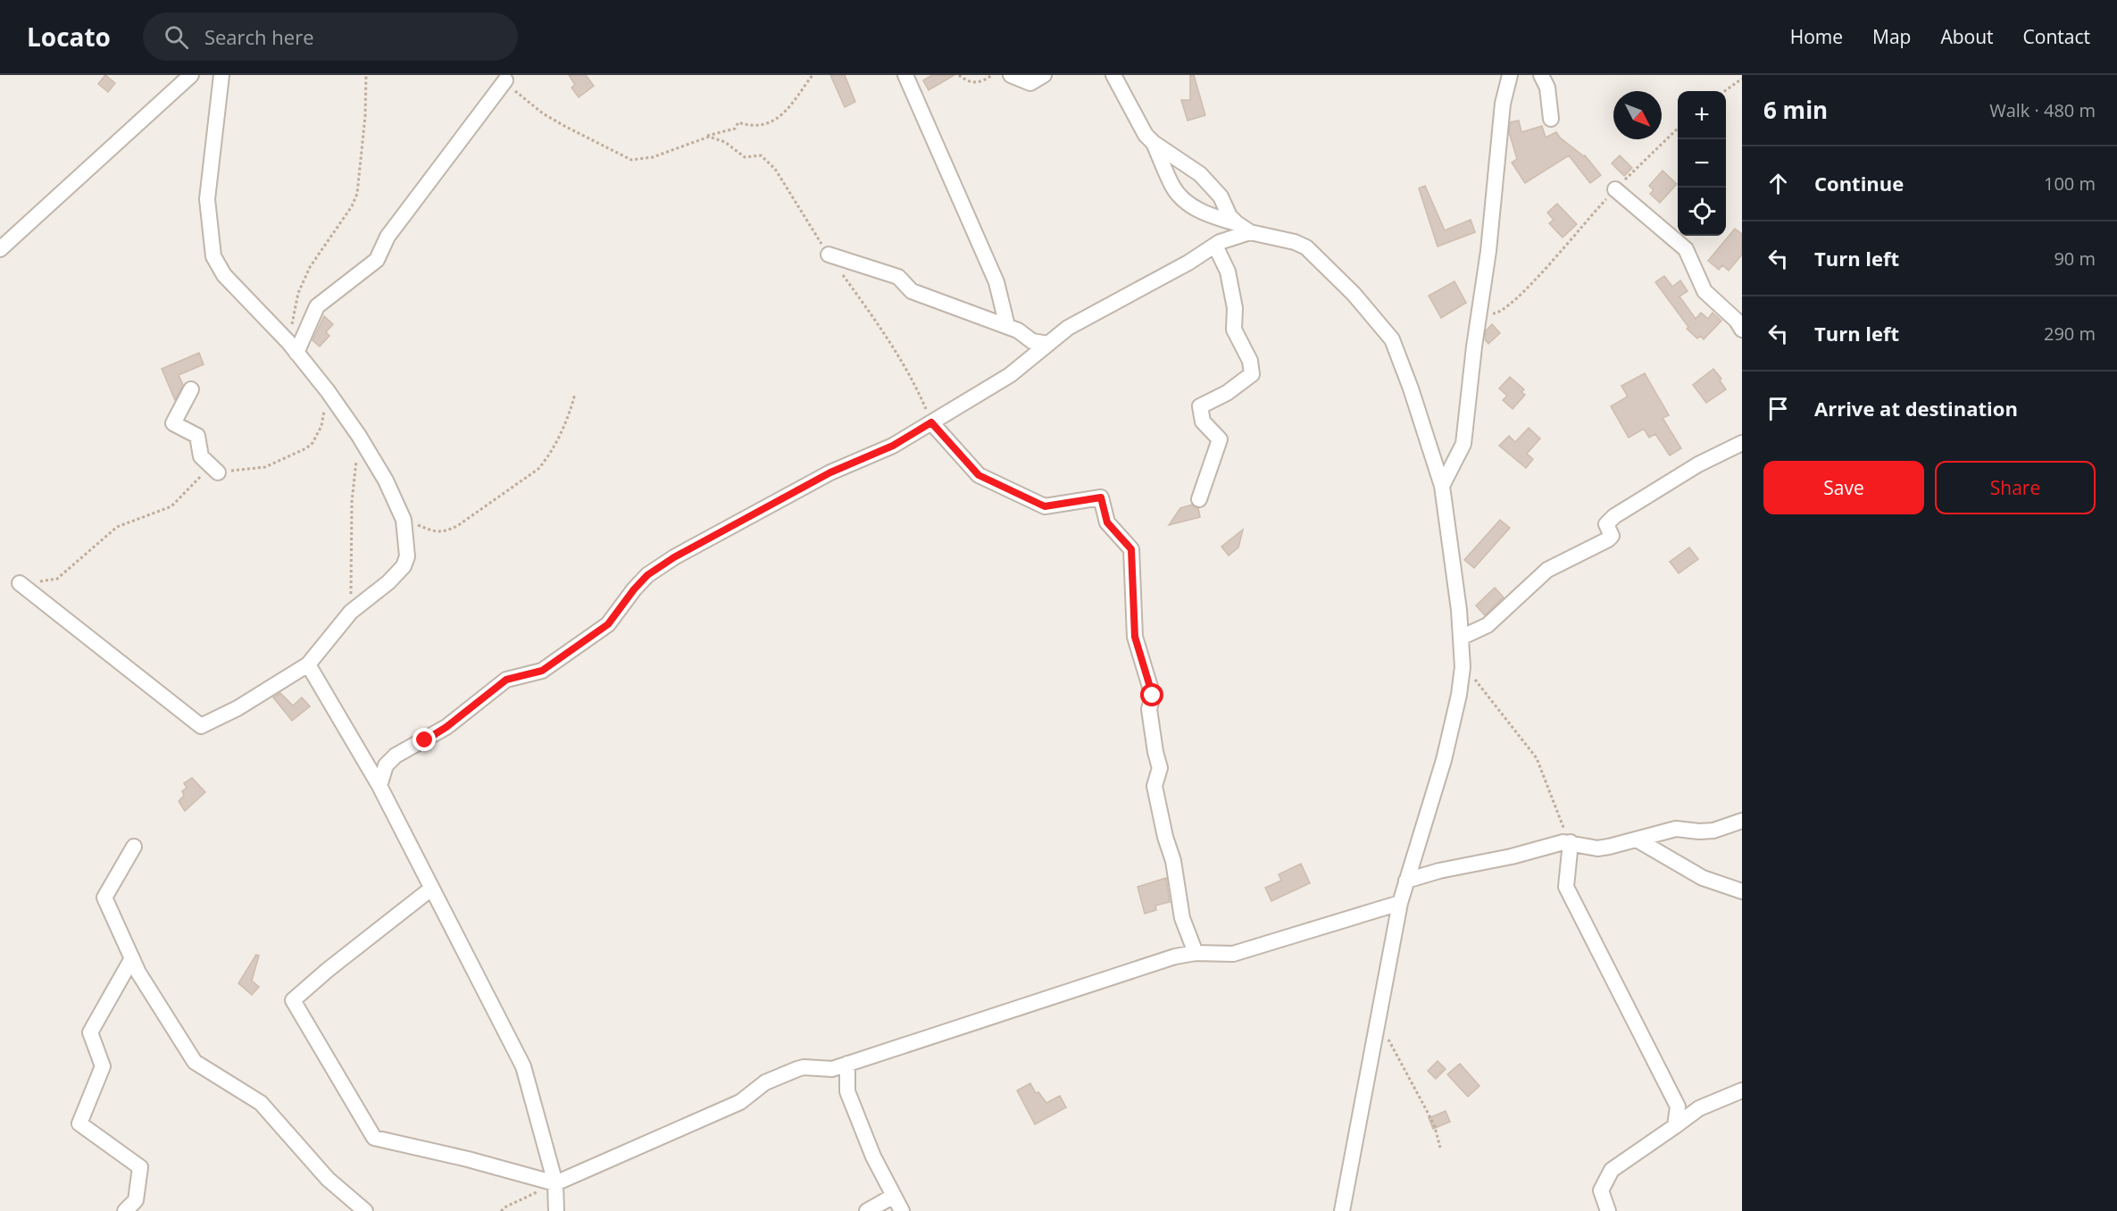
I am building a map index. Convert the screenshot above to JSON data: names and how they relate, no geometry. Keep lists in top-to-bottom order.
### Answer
{
  "north": "bottom right",
  "page": {
    "header": "Locato",
    "search": "Search here",
    "nav": [
      "Home",
      "Map",
      "About",
      "Contact"
    ],
    "heading": ["6 min", "Walk · 480 m"],
    "map_buttons": ["+", "−"],
    "list": [
      ["Continue", "100 m"],
      ["Turn left", "90 m"],
      ["Turn left", "290 m"],
      "Arrive at destination"
    ],
    "buttons": ["Save", "Share"]
  }
}
